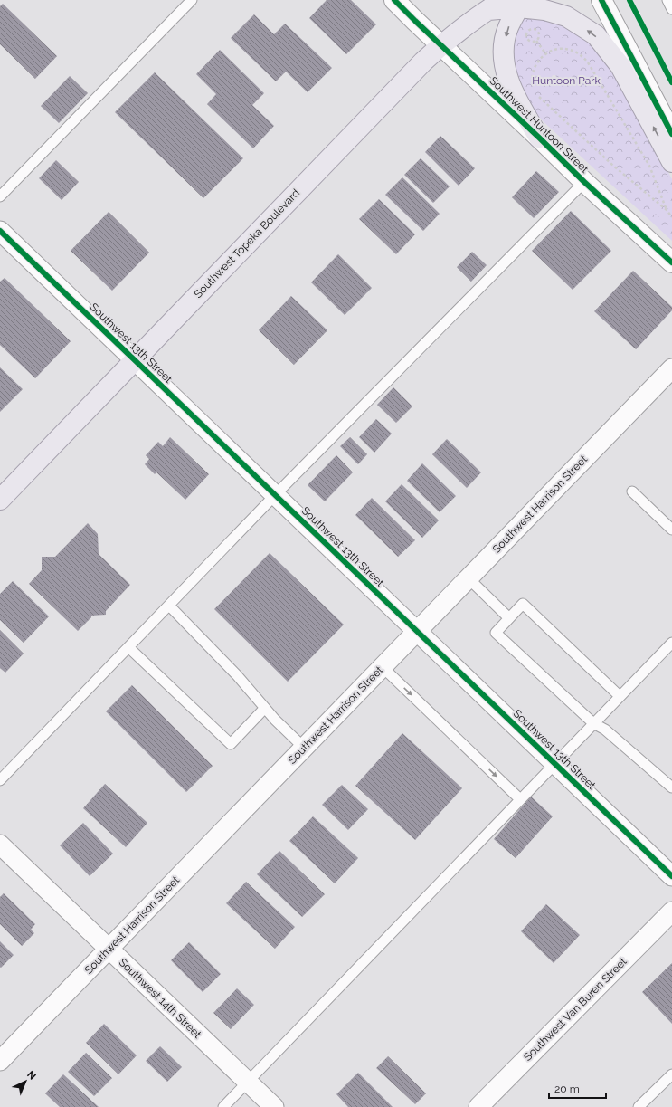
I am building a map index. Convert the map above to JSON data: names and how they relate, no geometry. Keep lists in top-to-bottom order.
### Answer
{
  "streets": {
    "main road": ["Southwest Huntoon Street", "Southwest Topeka Boulevard"],
    "street": [
      "Southwest 13th Street",
      "Southwest Harrison Street",
      "Southwest 14th Street",
      "Southwest Van Buren Street"
    ]
  },
  "crossings": [
    ["Southwest Huntoon Street", "Southwest Topeka Boulevard"],
    ["Southwest Topeka Boulevard", "Southwest 13th Street"],
    ["Southwest 13th Street", "Southwest Harrison Street"],
    ["Southwest Harrison Street", "Southwest 14th Street"]
  ],
  "parks": ["Huntoon Park"],
  "scale_bar": "20 m",
  "north": "top right"
}
